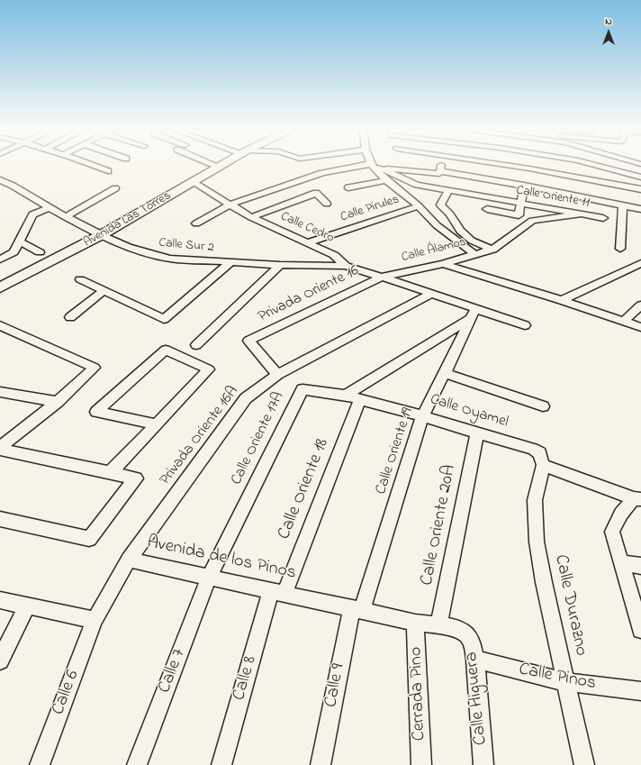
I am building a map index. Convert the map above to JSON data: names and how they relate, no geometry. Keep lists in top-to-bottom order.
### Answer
{
  "streets": {
    "main road": ["Avenida Las Torres"],
    "street": [
      "Calle Oriente 11",
      "Calle Pirules",
      "Calle Cedro",
      "Calle Sur 2",
      "Calle Álamos",
      "Privada Oriente 16",
      "Calle Oyamel",
      "Privada Oriente 16A",
      "Calle Oriente 17A",
      "Calle Oriente 19",
      "Calle Oriente 18",
      "Calle Oriente 20A",
      "Avenida de los Pinos",
      "Calle Durazno",
      "Calle 7",
      "Calle Pinos",
      "Calle 8",
      "Calle 9",
      "Calle 6",
      "Cerrada Pino",
      "Calle Higuera"
    ]
  },
  "crossings": [
    ["Calle Oriente 11", "Calle Cedro"],
    ["Calle Pirules", "Calle Cedro"],
    ["Avenida Las Torres", "Calle Cedro"],
    ["Avenida Las Torres", "Calle Sur 2"],
    ["Calle Cedro", "Calle Sur 2"],
    ["Calle Cedro", "Calle Álamos"],
    ["Calle Cedro", "Privada Oriente 16"],
    ["Calle Cedro", "Privada Oriente 16A"],
    ["Calle Cedro", "Calle Oriente 19"],
    ["Calle Álamos", "Privada Oriente 16"],
    ["Privada Oriente 16", "Privada Oriente 16A"],
    ["Calle Oyamel", "Calle Oriente 17A"],
    ["Calle Oyamel", "Calle Oriente 19"],
    ["Calle Oyamel", "Calle Oriente 18"],
    ["Calle Oyamel", "Calle Oriente 20A"],
    ["Calle Oyamel", "Calle Durazno"],
    ["Privada Oriente 16A", "Avenida de los Pinos"],
    ["Calle Oriente 17A", "Avenida de los Pinos"],
    ["Calle Oriente 17A", "Calle 7"],
    ["Calle Oriente 19", "Avenida de los Pinos"],
    ["Calle Oriente 19", "Calle 9"],
    ["Calle Oriente 18", "Avenida de los Pinos"],
    ["Calle Oriente 18", "Calle 8"],
    ["Calle Oriente 20A", "Avenida de los Pinos"],
    ["Avenida de los Pinos", "Calle 7"],
    ["Avenida de los Pinos", "Calle 8"],
    ["Avenida de los Pinos", "Calle 9"],
    ["Avenida de los Pinos", "Calle 6"],
    ["Avenida de los Pinos", "Cerrada Pino"],
    ["Avenida de los Pinos", "Calle Higuera"],
    ["Calle Durazno", "Calle Pinos"],
    ["Calle Pinos", "Calle Higuera"]
  ],
  "north": "top"
}
